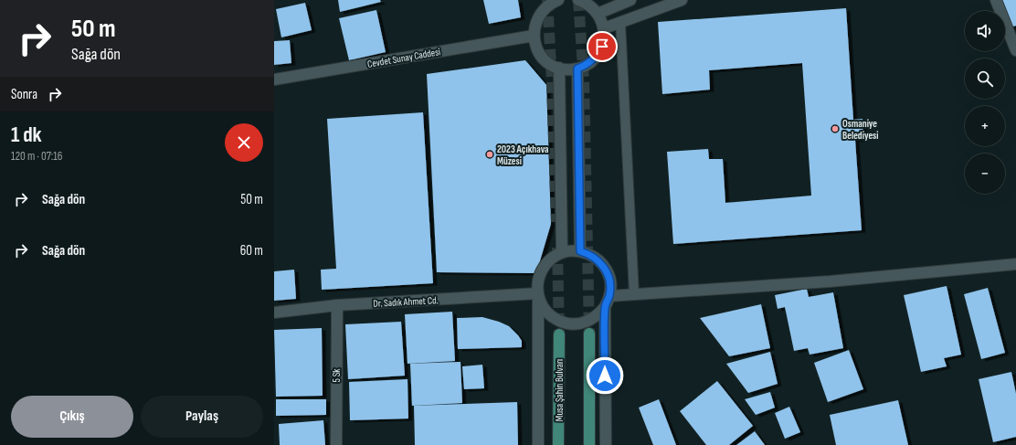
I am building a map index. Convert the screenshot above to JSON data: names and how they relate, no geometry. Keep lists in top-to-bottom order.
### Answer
{
  "streets": {
    "main road": [
      "Cevdet Sunay Caddesi",
      "Dr. Sadık Ahmet Cd.",
      "5 Sk",
      "Musa Şahin Bulvarı"
    ]
  },
  "crossings": [
    ["Dr. Sadık Ahmet Cd.", "5 Sk"]
  ],
  "places": ["Osmaniye Belediyesi", "2023 Açıkhava Müzesi"],
  "page": {
    "turn": ["50 m", "Sağa dön"],
    "map_buttons": ["+", "−"],
    "then": "Sonra",
    "heading": ["1 dk", "120 m · 07:16"],
    "list": [
      {
        "name": "Sağa dön",
        "value": "50 m"
      },
      {
        "name": "Sağa dön",
        "value": "60 m"
      }
    ],
    "buttons": ["Çıkış", "Paylaş"]
  }
}
